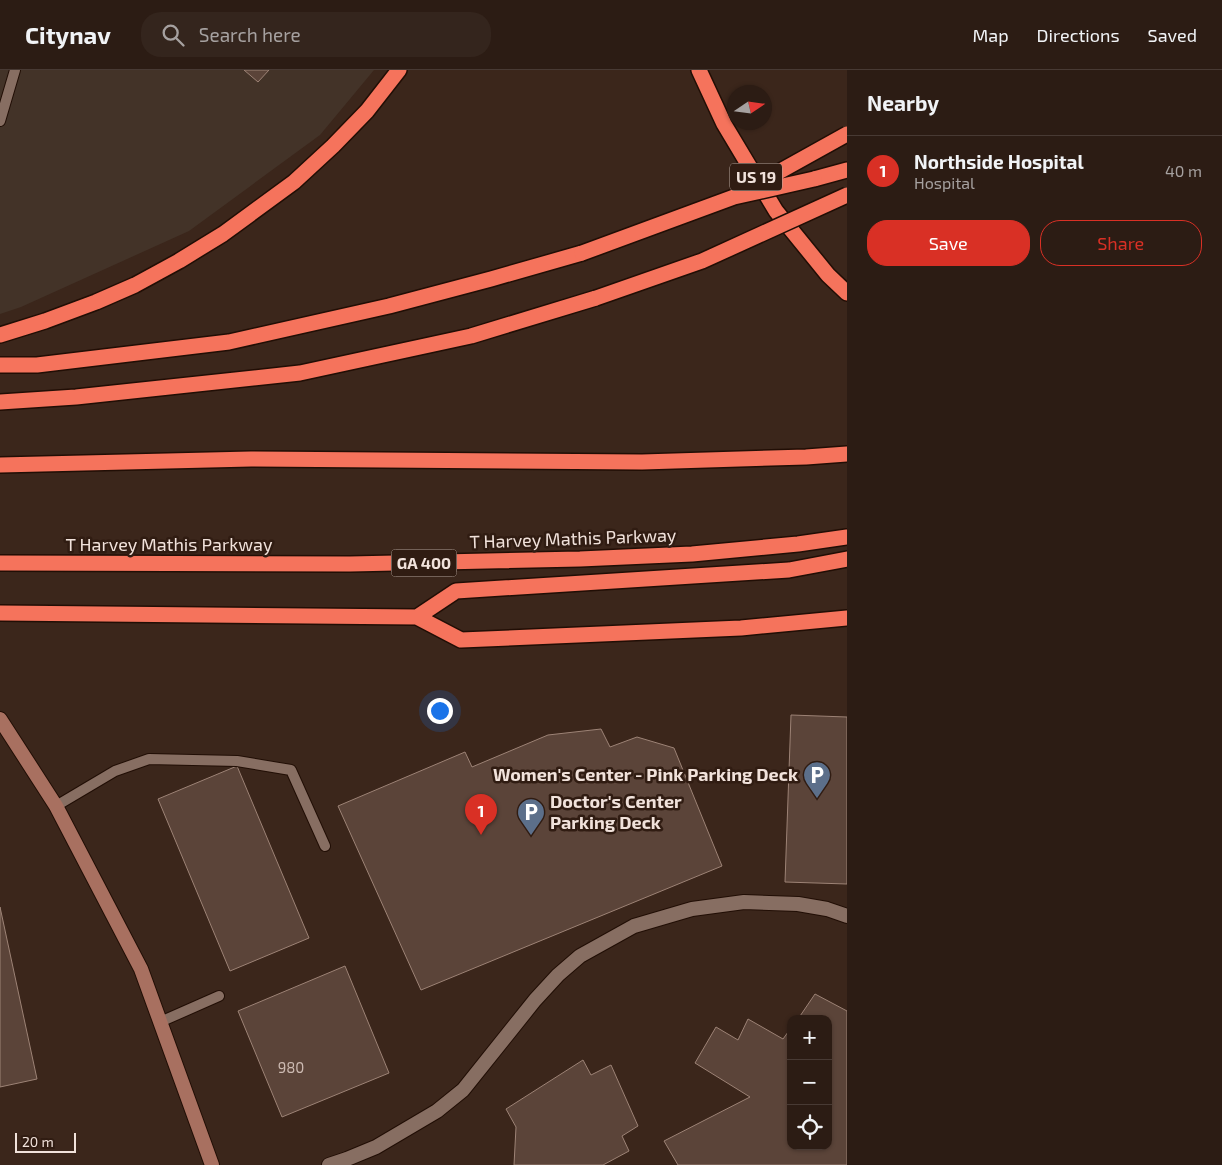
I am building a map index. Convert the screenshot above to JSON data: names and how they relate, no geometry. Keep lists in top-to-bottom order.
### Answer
{
  "streets": {
    "highway": ["US 19", "T Harvey Mathis Parkway", "GA 400"]
  },
  "places": {
    "parking": ["Women's Center - Pink Parking Deck", "Doctor's Center Parking Deck"]
  },
  "house_numbers": ["980"],
  "scale_bar": "20 m",
  "north": "right",
  "page": {
    "header": "Citynav",
    "search": "Search here",
    "nav": ["Map", "Directions", "Saved"],
    "heading": "Nearby",
    "list": [
      {
        "mark": "1",
        "name": "Northside Hospital",
        "note": "Hospital",
        "value": "40 m"
      }
    ],
    "buttons": ["Save", "Share"],
    "pins": "1",
    "map_buttons": ["+", "−"],
    "scale": "20 m"
  }
}
